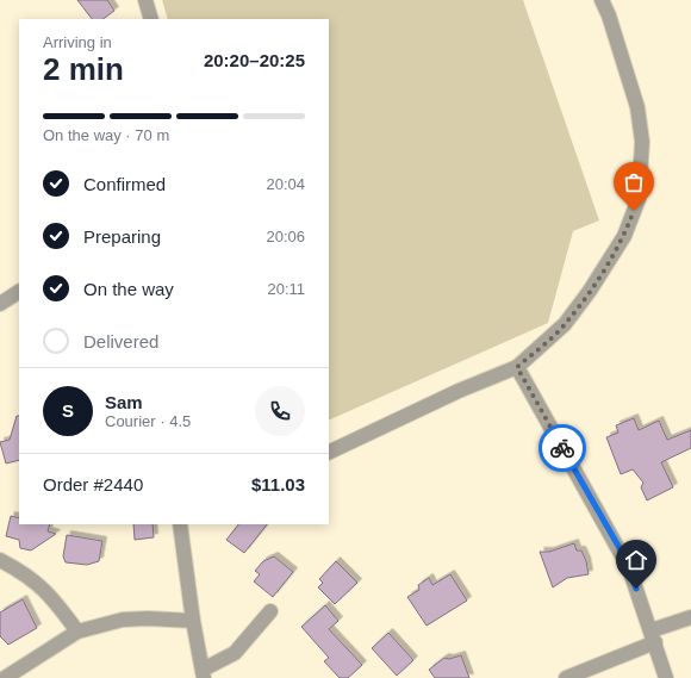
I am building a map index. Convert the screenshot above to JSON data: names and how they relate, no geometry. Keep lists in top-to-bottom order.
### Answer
{
  "page": {
    "heading": ["2 min", "Arriving in", "20:20–20:25"],
    "panel": [
      "Sam",
      "Courier · 4.5",
      "Order #2440",
      "$11.03"
    ],
    "bar": "On the way · 70 m",
    "list": [
      ["Confirmed", "20:04"],
      ["Preparing", "20:06"],
      ["On the way", "20:11"],
      "Delivered"
    ],
    "round": "S"
  }
}
